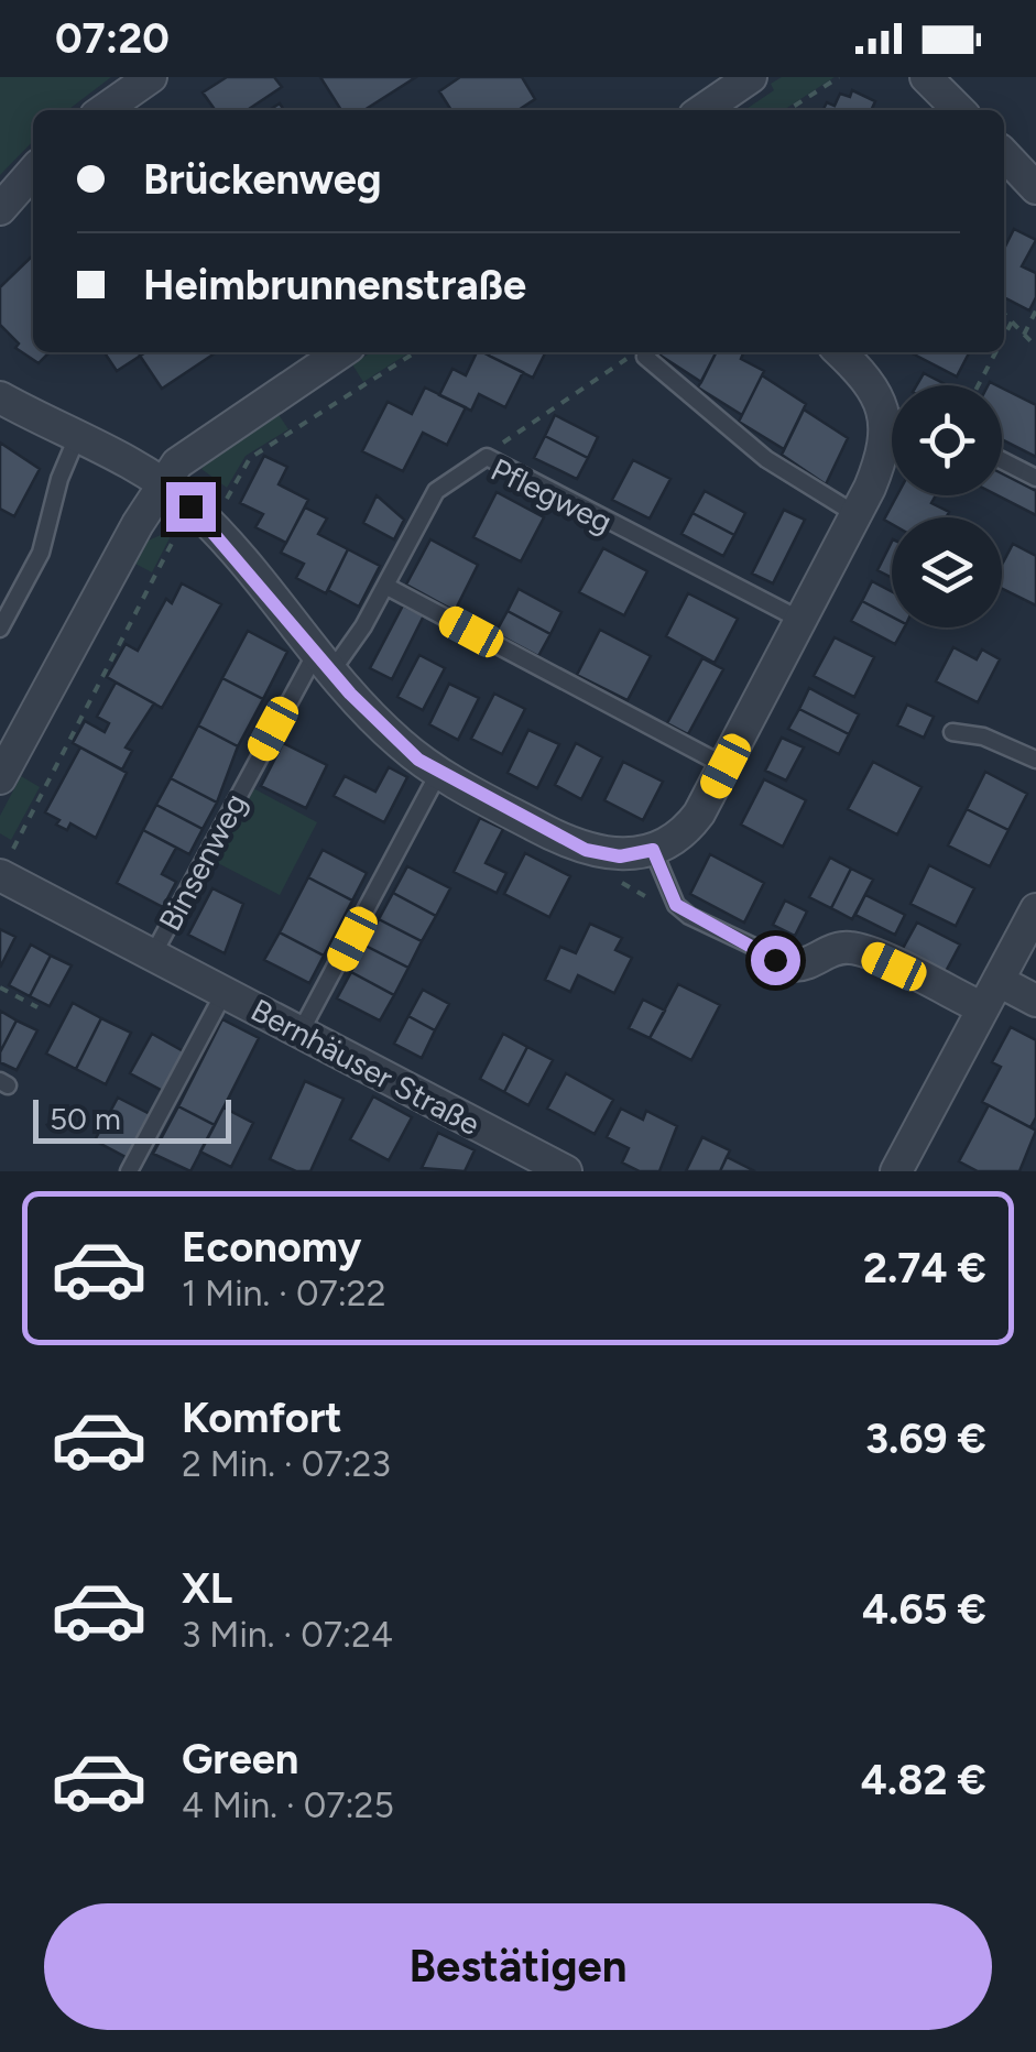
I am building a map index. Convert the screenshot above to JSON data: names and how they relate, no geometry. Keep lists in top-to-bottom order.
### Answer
{
  "streets": {
    "street": ["Bernhäuser Straße"],
    "lane": ["Pflegweg", "Binsenweg"]
  },
  "crossings": [
    ["Pflegweg", "Binsenweg"],
    ["Binsenweg", "Bernhäuser Straße"]
  ],
  "scale_bar": "50 m",
  "page": {
    "status": "07:20",
    "banner": ["Brückenweg", "Heimbrunnenstraße"],
    "scale": "50 m",
    "list": [
      {
        "name": "Economy",
        "note": "1 Min. · 07:22",
        "value": "2.74 €"
      },
      {
        "name": "Komfort",
        "note": "2 Min. · 07:23",
        "value": "3.69 €"
      },
      {
        "name": "XL",
        "note": "3 Min. · 07:24",
        "value": "4.65 €"
      },
      {
        "name": "Green",
        "note": "4 Min. · 07:25",
        "value": "4.82 €"
      }
    ],
    "buttons": "Bestätigen"
  }
}
